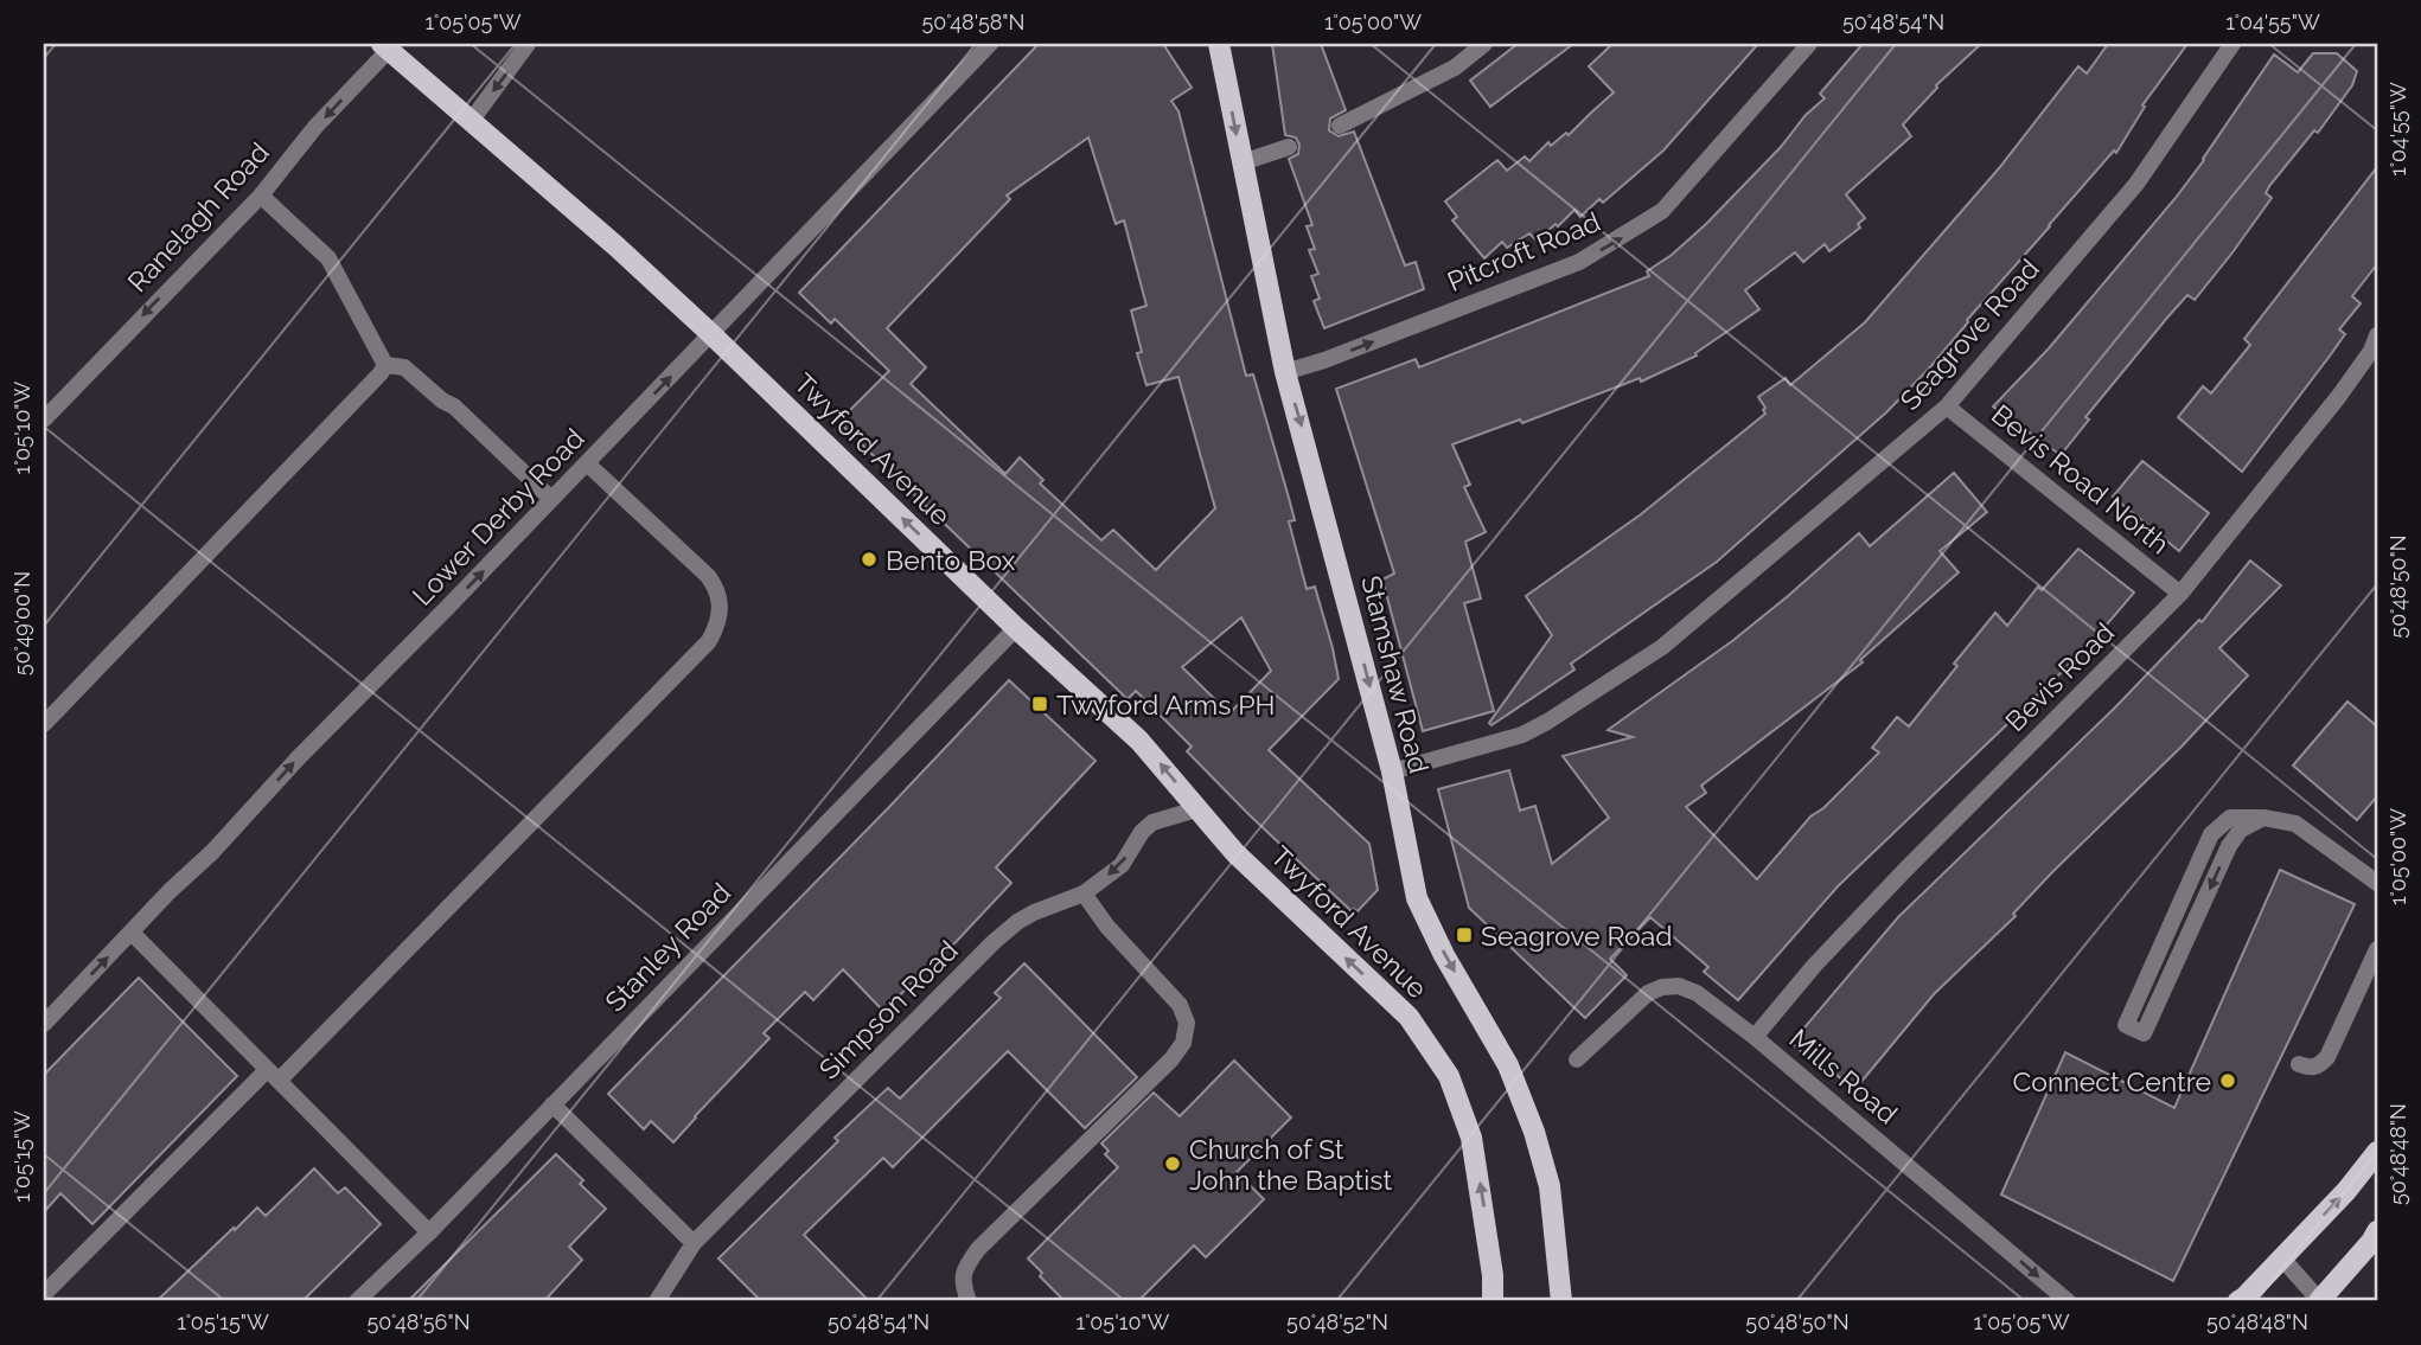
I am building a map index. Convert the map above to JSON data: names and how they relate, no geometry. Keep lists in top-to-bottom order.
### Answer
{
  "streets": {
    "main road": ["Twyford Avenue", "Stamshaw Road"],
    "street": [
      "Ranelagh Road",
      "Pitcroft Road",
      "Seagrove Road",
      "Bevis Road North",
      "Lower Derby Road",
      "Bevis Road",
      "Stanley Road",
      "Simpson Road",
      "Mills Road"
    ]
  },
  "crossings": [
    ["Ranelagh Road", "Twyford Avenue"],
    ["Pitcroft Road", "Stamshaw Road"],
    ["Seagrove Road", "Bevis Road North"],
    ["Seagrove Road", "Stamshaw Road"],
    ["Twyford Avenue", "Lower Derby Road"],
    ["Twyford Avenue", "Stanley Road"],
    ["Twyford Avenue", "Simpson Road"],
    ["Bevis Road North", "Bevis Road"],
    ["Bevis Road", "Mills Road"]
  ],
  "one_way": [
    "Ranelagh Road",
    "Pitcroft Road",
    "Twyford Avenue",
    "Lower Derby Road",
    "Stamshaw Road",
    "Mills Road"
  ],
  "places": {
    "other": ["Bento Box", "Connect Centre", "Church of St John the Baptist"],
    "transit": ["Twyford Arms PH", "Seagrove Road"]
  },
  "coordinates": [
    "1°05'05\"W",
    "50°48'58\"N",
    "1°05'00\"W",
    "50°48'54\"N",
    "1°04'55\"W",
    "1°05'10\"W",
    "50°48'50\"N",
    "50°49'00\"N",
    "50°48'48\"N",
    "1°05'15\"W",
    "50°48'56\"N",
    "50°48'52\"N"
  ]
}
